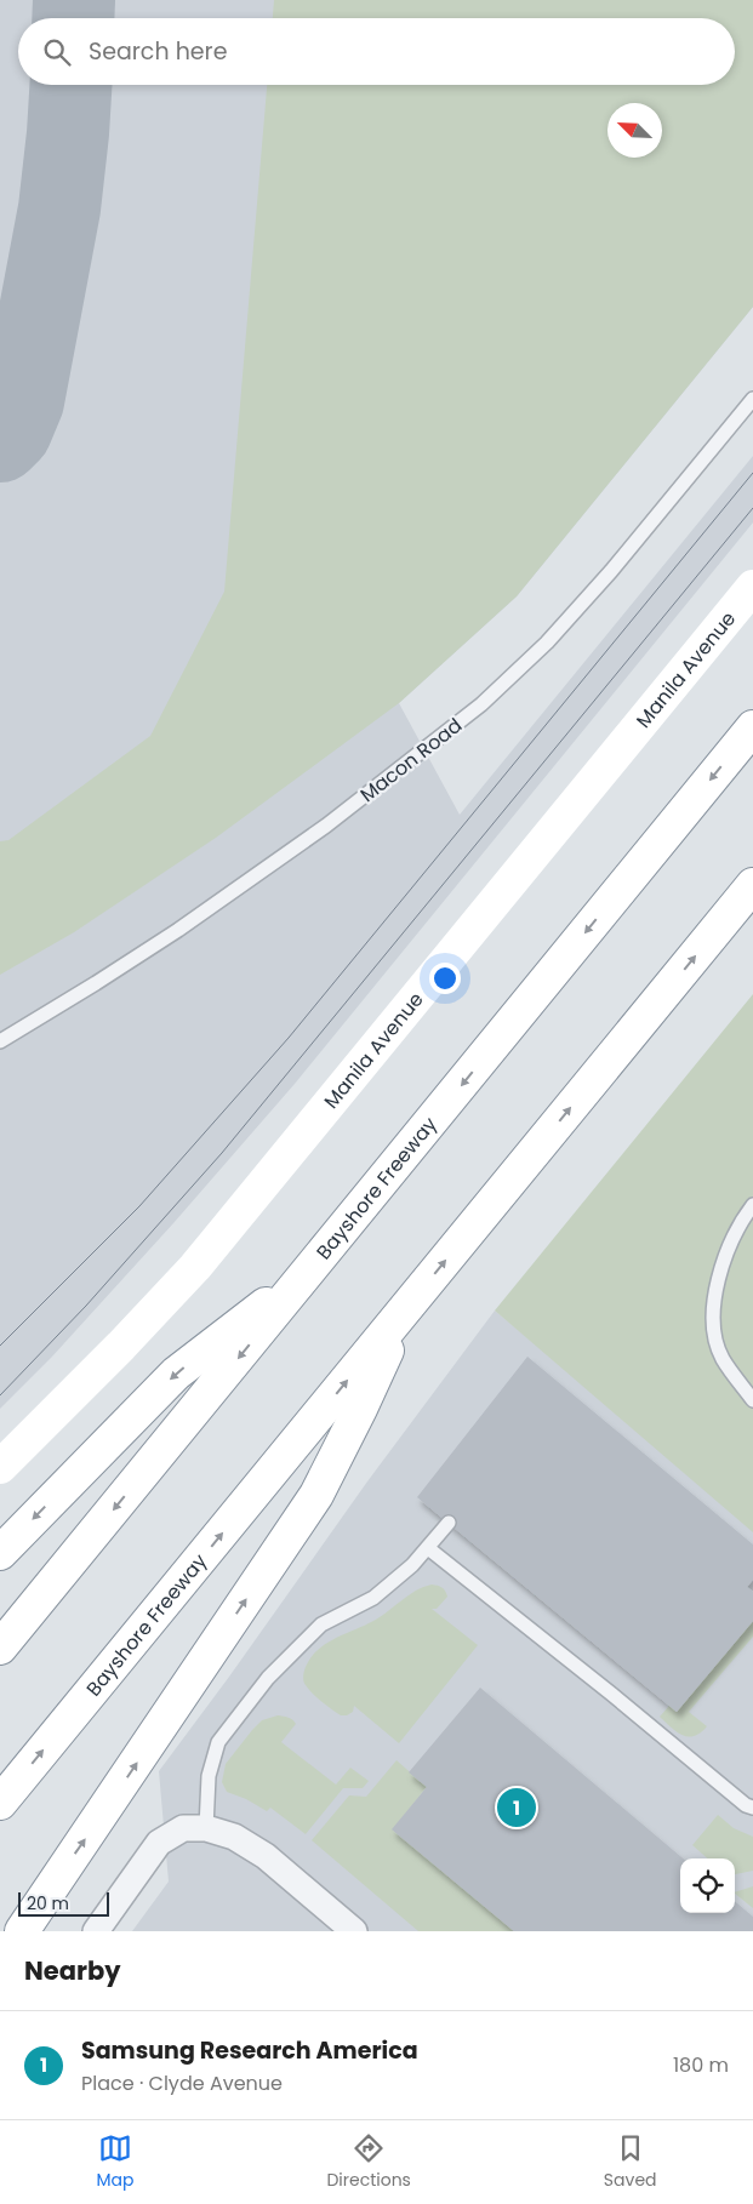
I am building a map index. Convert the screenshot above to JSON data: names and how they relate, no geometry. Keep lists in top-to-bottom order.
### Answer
{
  "streets": {
    "main road": ["Manila Avenue", "Bayshore Freeway"],
    "lane": ["Macon Road"]
  },
  "scale_bar": "20 m",
  "north": "top left",
  "page": {
    "search": "Search here",
    "pins": "1",
    "scale": "20 m",
    "heading": "Nearby",
    "list": [
      {
        "mark": "1",
        "name": "Samsung Research America",
        "note": "Place · Clyde Avenue",
        "value": "180 m"
      }
    ],
    "nav": ["Map", "Directions", "Saved"]
  }
}
